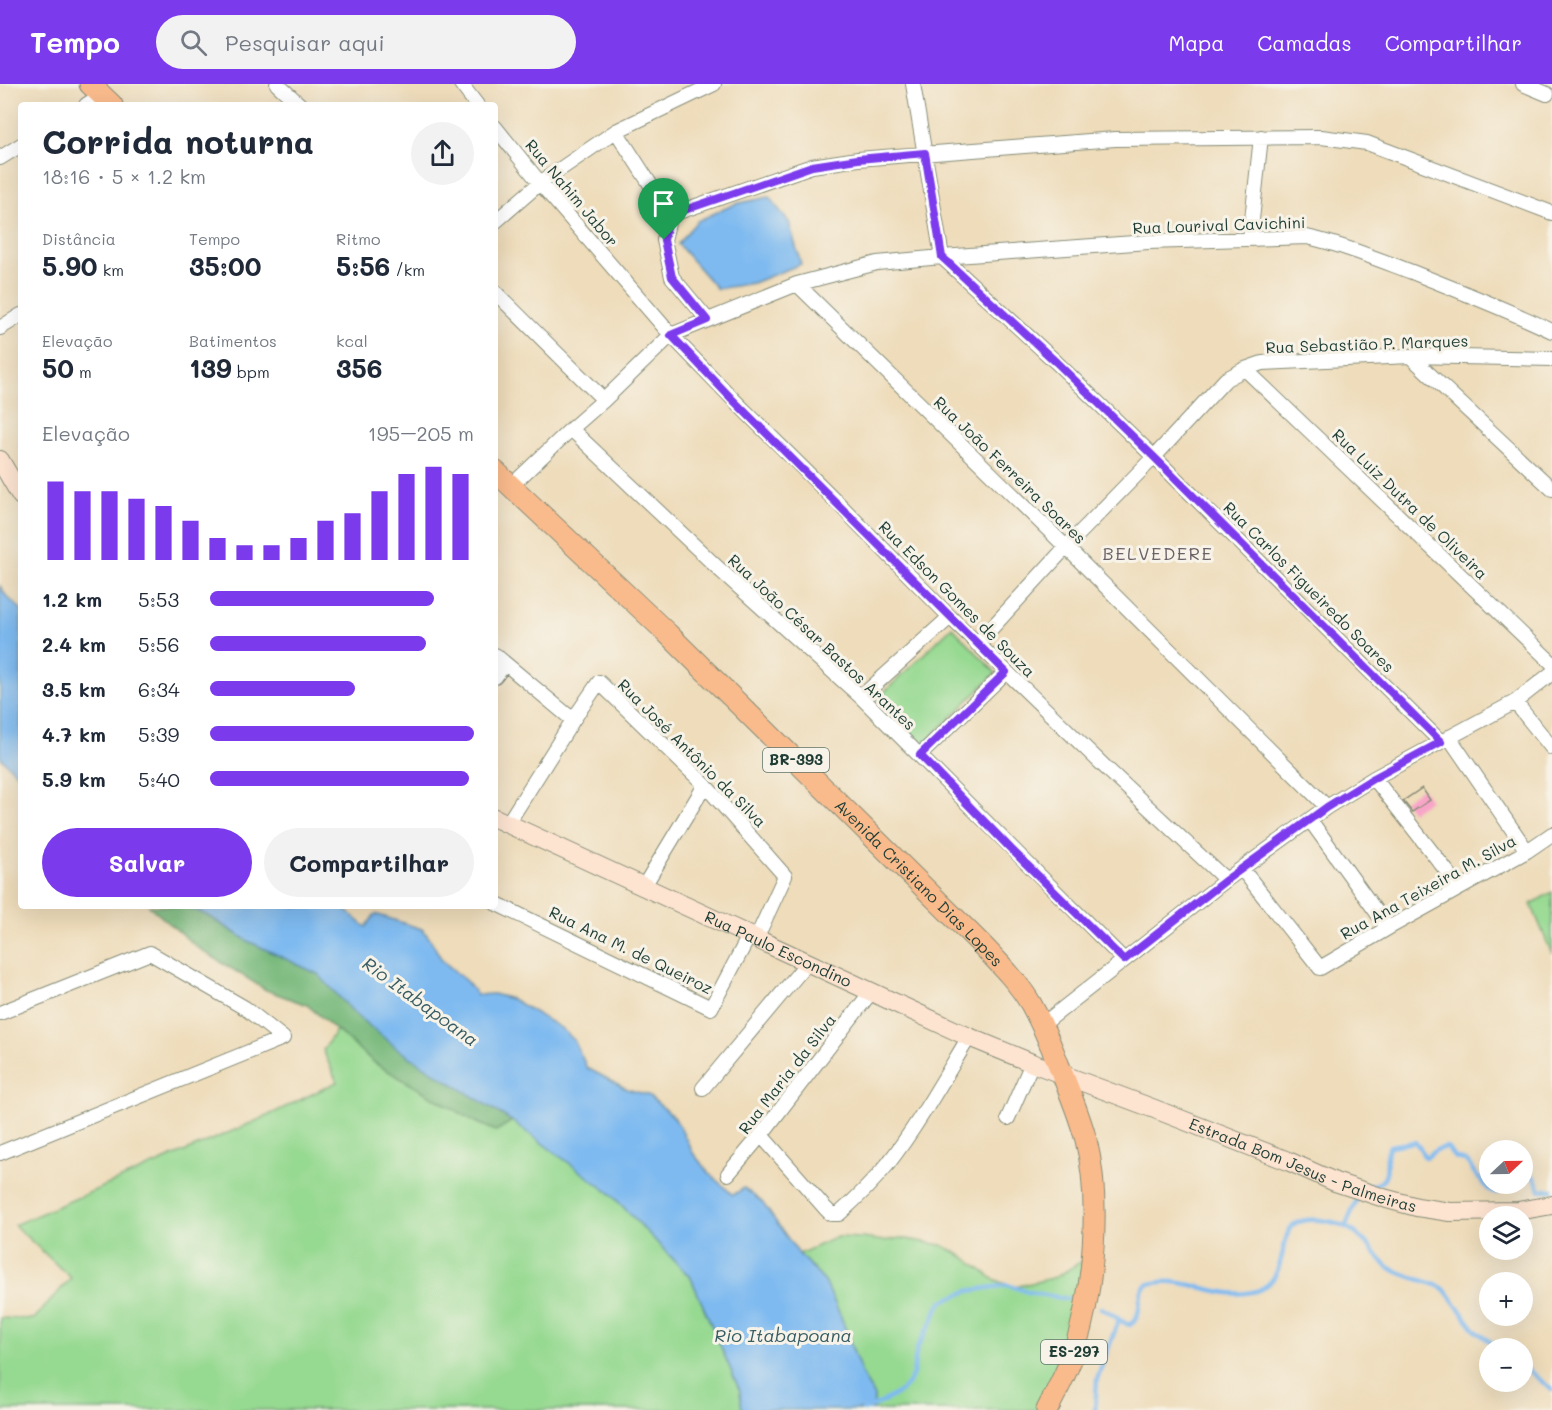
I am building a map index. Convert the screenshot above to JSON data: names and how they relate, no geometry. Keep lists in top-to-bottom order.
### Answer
{
  "streets": {
    "main road": [
      "BR-393",
      "Avenida Cristiano Dias Lopes",
      "Rua Paulo Escondino",
      "Estrada Bom Jesus - Palmeiras",
      "ES-297"
    ],
    "street": [
      "Rua Nahim Jabor",
      "Rua Lourival Cavichini",
      "Rua Sebastião P. Marques",
      "Rua João Ferreira Soares",
      "Rua Luiz Dutra de Oliveira",
      "Rua Carlos Figueiredo Soares",
      "Rua Edson Gomes de Souza",
      "Rua João César Bastos Arantes",
      "Rua José Antônio da Silva",
      "Rua Ana Teixeira M. Silva",
      "Rua Ana M. de Queiroz",
      "Rua Maria da Silva"
    ]
  },
  "crossings": [
    ["Rua Nahim Jabor", "Rua Lourival Cavichini"],
    ["Rua Nahim Jabor", "Rua Edson Gomes de Souza"],
    ["Rua Lourival Cavichini", "Rua João Ferreira Soares"],
    ["Rua Lourival Cavichini", "Rua Carlos Figueiredo Soares"],
    ["Rua Lourival Cavichini", "Rua Edson Gomes de Souza"],
    ["Rua Sebastião P. Marques", "Rua João Ferreira Soares"],
    ["Rua Sebastião P. Marques", "Rua Luiz Dutra de Oliveira"],
    ["Rua Sebastião P. Marques", "Rua Carlos Figueiredo Soares"],
    ["Rua Sebastião P. Marques", "Rua Edson Gomes de Souza"],
    ["Rua Carlos Figueiredo Soares", "Rua Ana Teixeira M. Silva"],
    ["Rua José Antônio da Silva", "Rua Paulo Escondino"],
    ["Rua José Antônio da Silva", "Rua Ana M. de Queiroz"],
    ["Avenida Cristiano Dias Lopes", "Rua Paulo Escondino"],
    ["Avenida Cristiano Dias Lopes", "Estrada Bom Jesus - Palmeiras"],
    ["Rua Paulo Escondino", "Rua Ana M. de Queiroz"],
    ["Rua Paulo Escondino", "Rua Maria da Silva"],
    ["Rua Paulo Escondino", "Estrada Bom Jesus - Palmeiras"]
  ],
  "districts": ["BELVEDERE"],
  "water": ["Rio Itabapoana"],
  "north": "right",
  "page": {
    "header": "Tempo",
    "search": "Pesquisar aqui",
    "nav": ["Mapa", "Camadas", "Compartilhar"],
    "heading": ["Corrida noturna", "18:16 · 5 × 1.2 km"],
    "stats": [
      ["Distância", "5.90 km"],
      ["Tempo", "35:00"],
      ["Ritmo", "5:56 /km"],
      ["Elevação", "50 m"],
      ["Batimentos", "139 bpm"],
      ["kcal", "356"]
    ],
    "chart": ["Elevação", "195–205 m"],
    "list": [
      {
        "name": "1.2 km",
        "note": "5:53"
      },
      {
        "name": "2.4 km",
        "note": "5:56"
      },
      {
        "name": "3.5 km",
        "note": "6:34"
      },
      {
        "name": "4.7 km",
        "note": "5:39"
      },
      {
        "name": "5.9 km",
        "note": "5:40"
      }
    ],
    "buttons": ["Salvar", "Compartilhar"],
    "map_buttons": ["+", "−"]
  }
}
